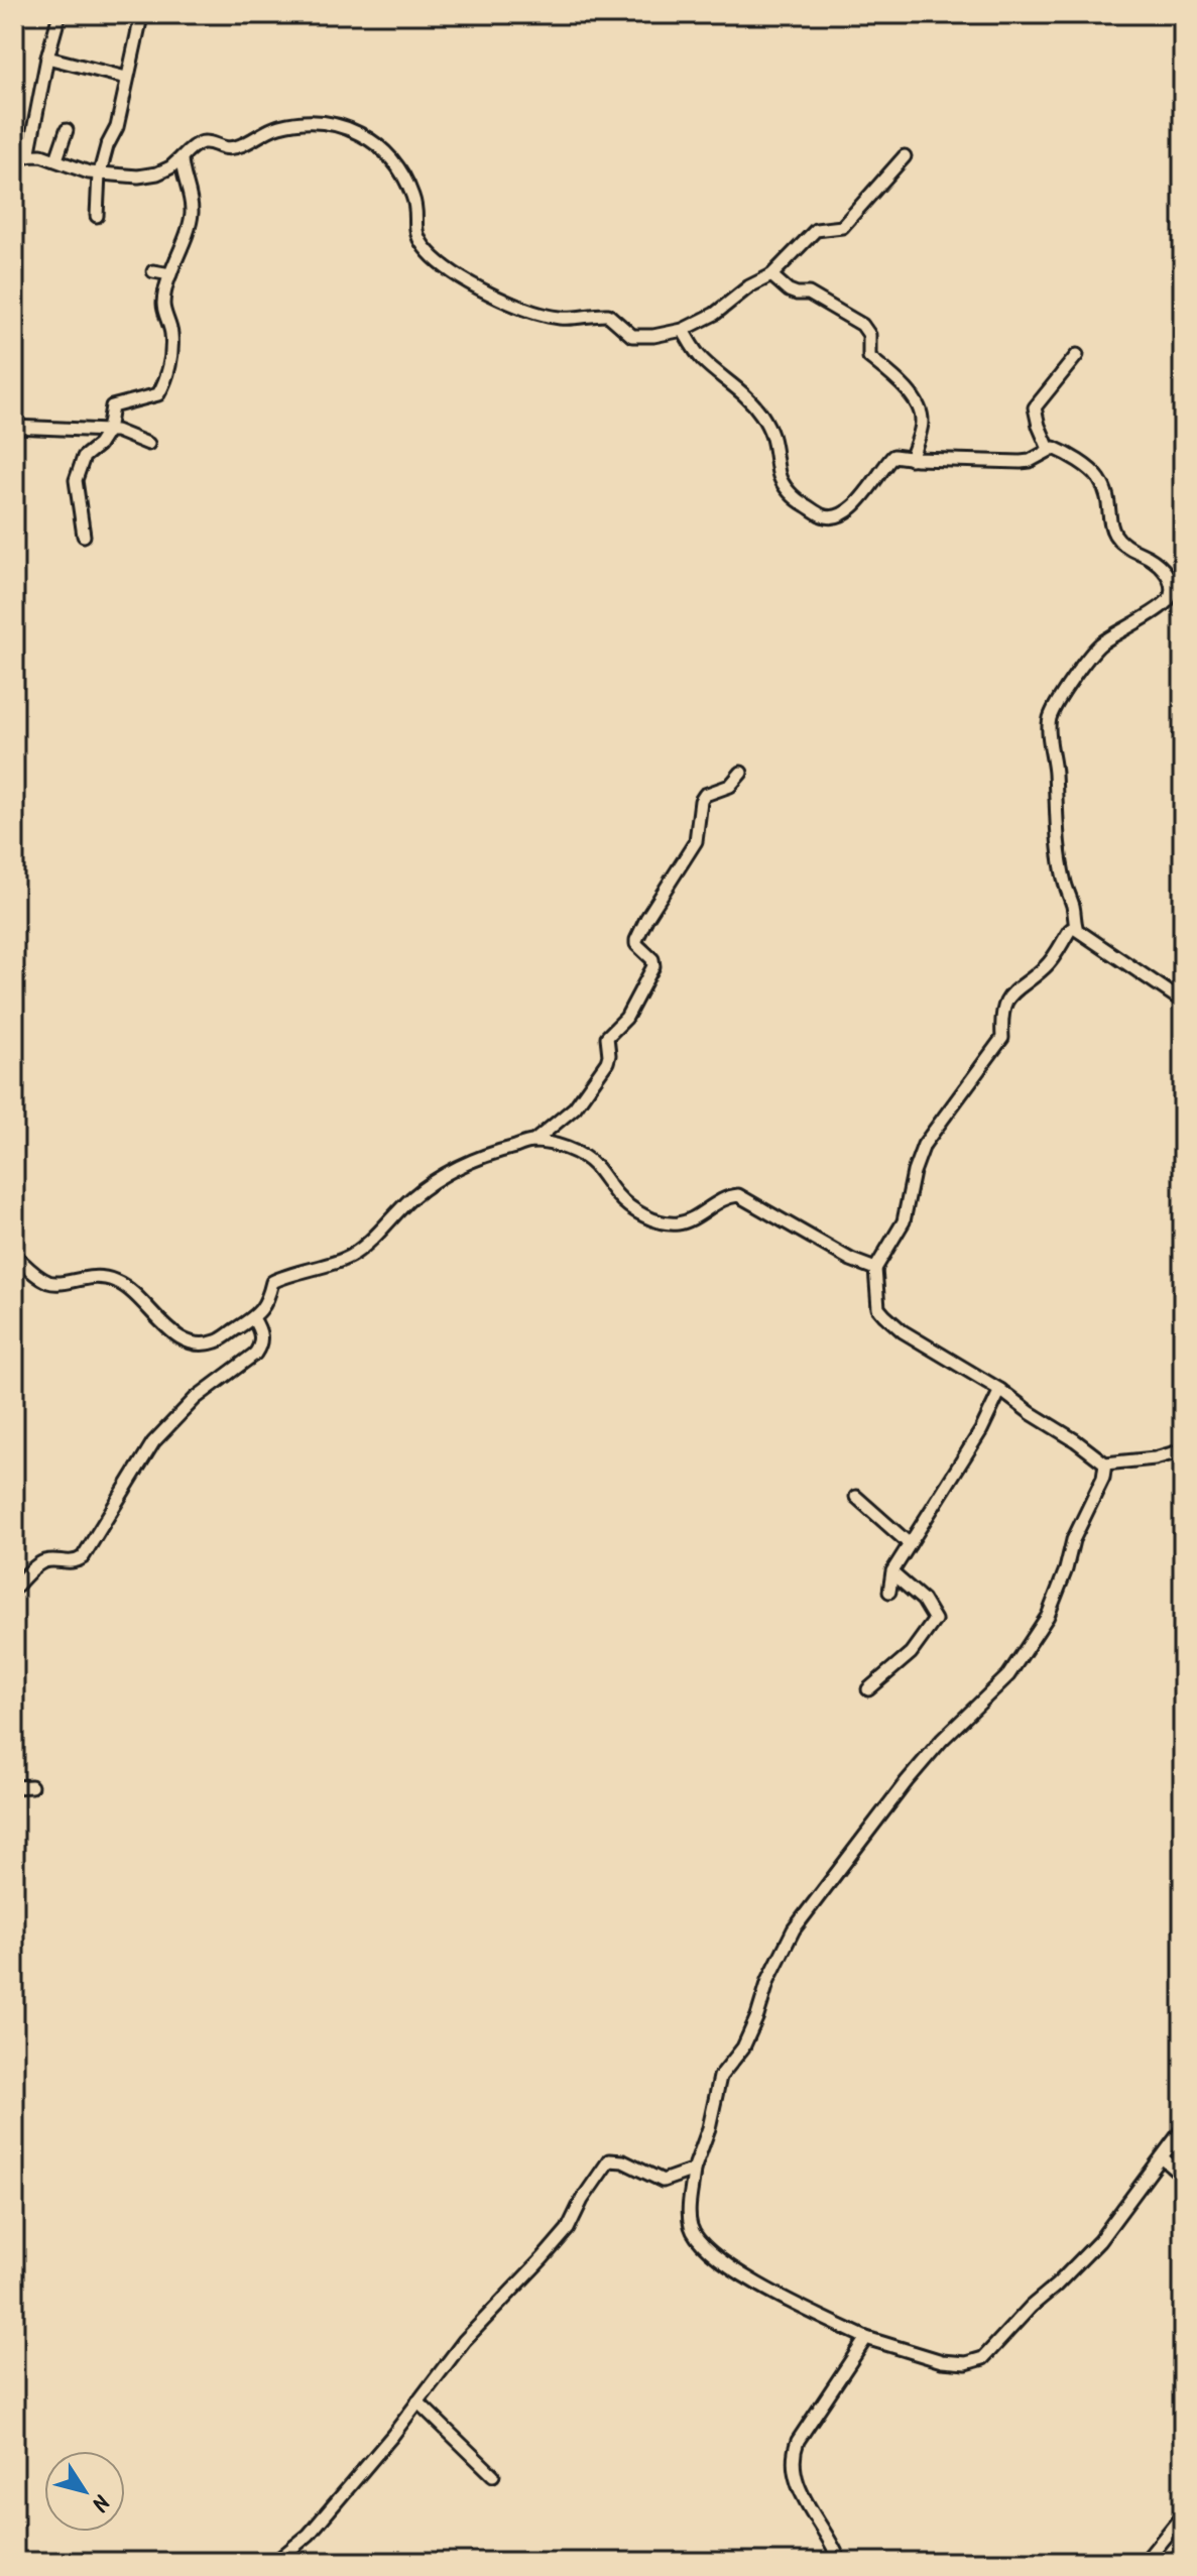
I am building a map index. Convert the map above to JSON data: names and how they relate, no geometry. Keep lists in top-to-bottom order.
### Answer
{
  "north": "bottom right"
}
